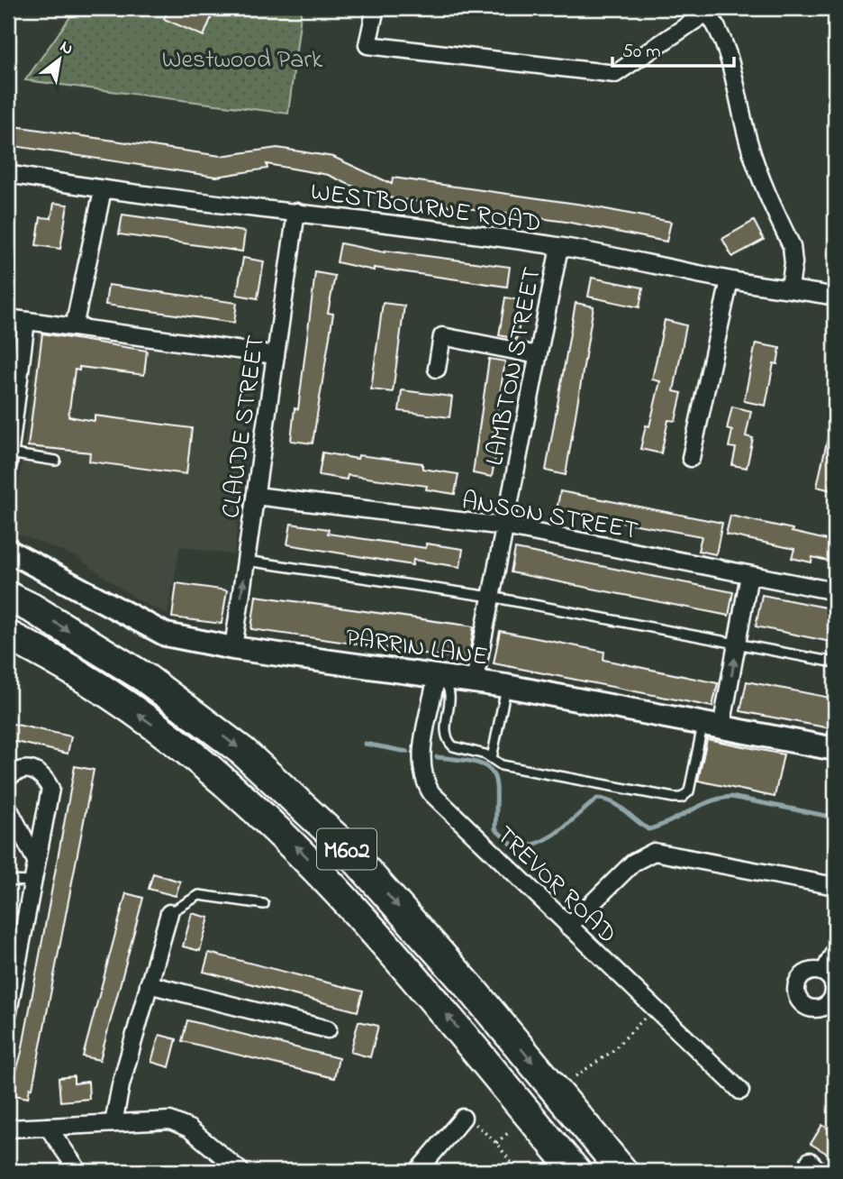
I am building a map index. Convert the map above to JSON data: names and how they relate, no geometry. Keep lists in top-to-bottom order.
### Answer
{
  "streets": {
    "highway": ["M602"],
    "main road": ["PARRIN LANE"],
    "street": [
      "WESTBOURNE ROAD",
      "LAMBTON STREET",
      "CLAUDE STREET",
      "ANSON STREET",
      "TREVOR ROAD"
    ]
  },
  "crossings": [
    ["WESTBOURNE ROAD", "LAMBTON STREET"],
    ["WESTBOURNE ROAD", "CLAUDE STREET"],
    ["LAMBTON STREET", "ANSON STREET"],
    ["LAMBTON STREET", "PARRIN LANE"],
    ["CLAUDE STREET", "ANSON STREET"],
    ["CLAUDE STREET", "PARRIN LANE"],
    ["PARRIN LANE", "TREVOR ROAD"]
  ],
  "parks": ["Westwood Park"],
  "scale_bar": "50 m",
  "north": "top right"
}
